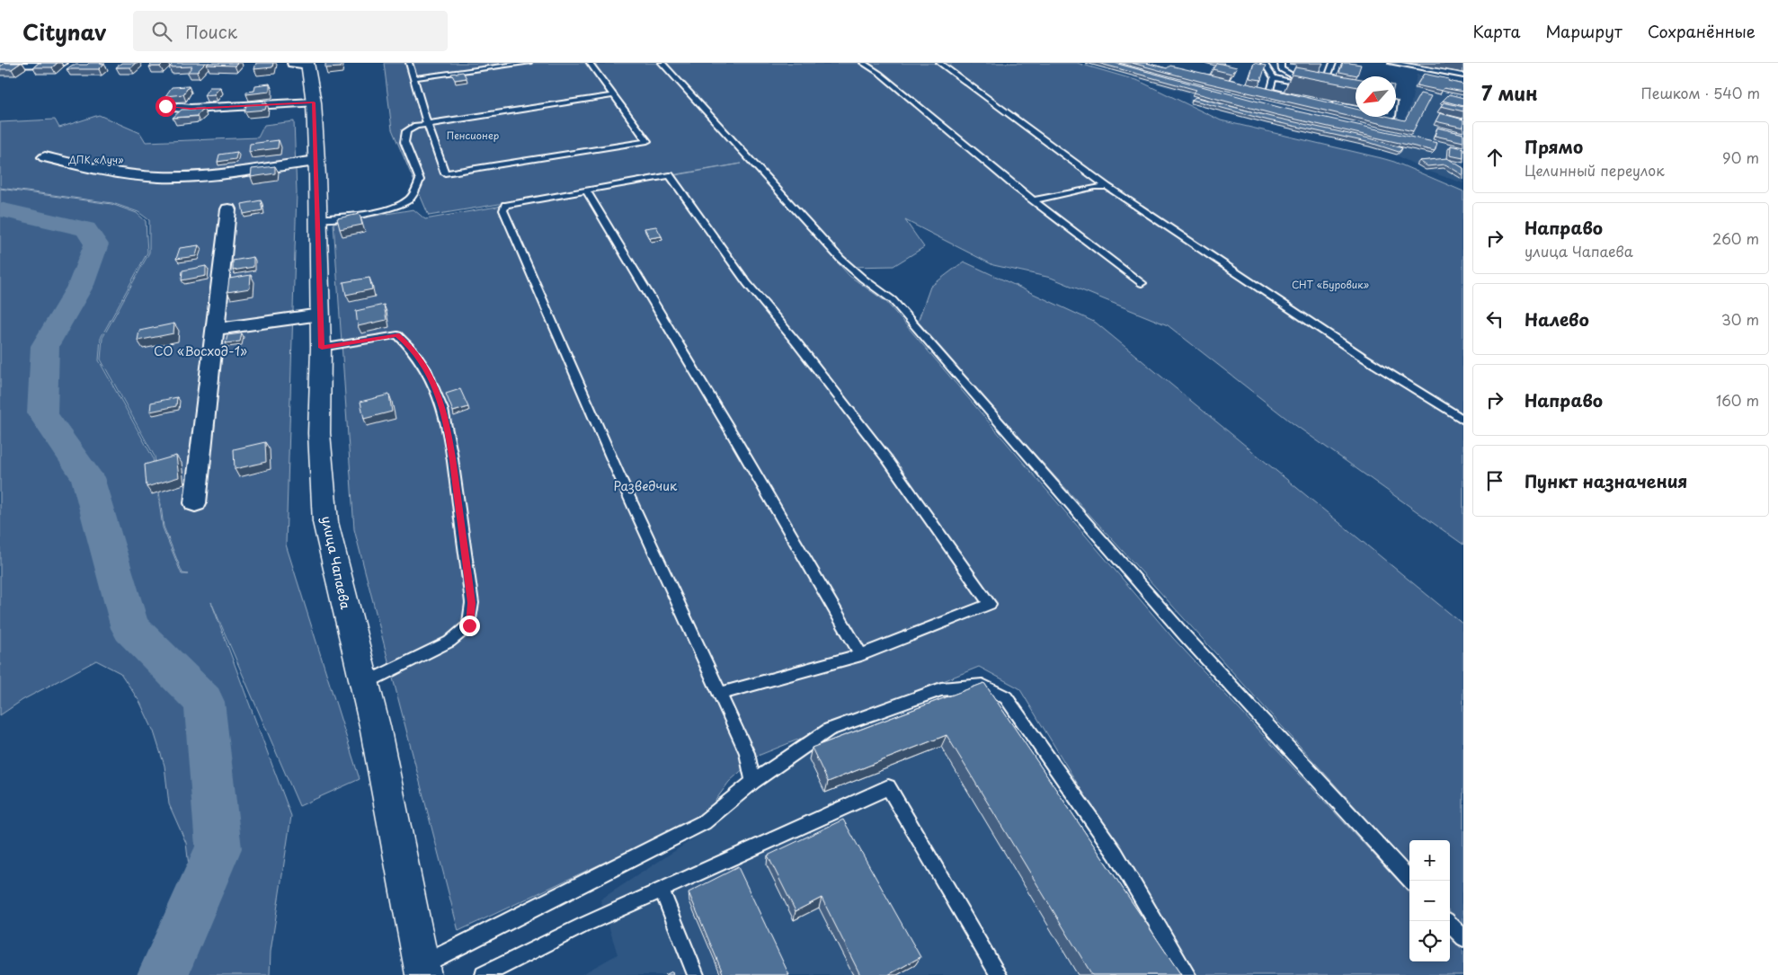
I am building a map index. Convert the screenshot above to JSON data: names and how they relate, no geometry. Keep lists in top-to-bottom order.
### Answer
{
  "streets": {
    "street": ["улица Чапаева"]
  },
  "parks": [
    "Пенсионер",
    "ДПК «Луч»",
    "СНТ «Буровик»",
    "СО «Восход-1»",
    "Разведчик"
  ],
  "north": "bottom left",
  "page": {
    "header": "Citynav",
    "search": "Поиск",
    "nav": ["Карта", "Маршрут", "Сохранённые"],
    "heading": ["7 мин", "Пешком · 540 m"],
    "list": [
      ["Прямо", "Целинный переулок", "90 m"],
      ["Направо", "улица Чапаева", "260 m"],
      ["Налево", "30 m"],
      ["Направо", "160 m"],
      "Пункт назначения"
    ],
    "map_buttons": ["+", "−"]
  }
}
